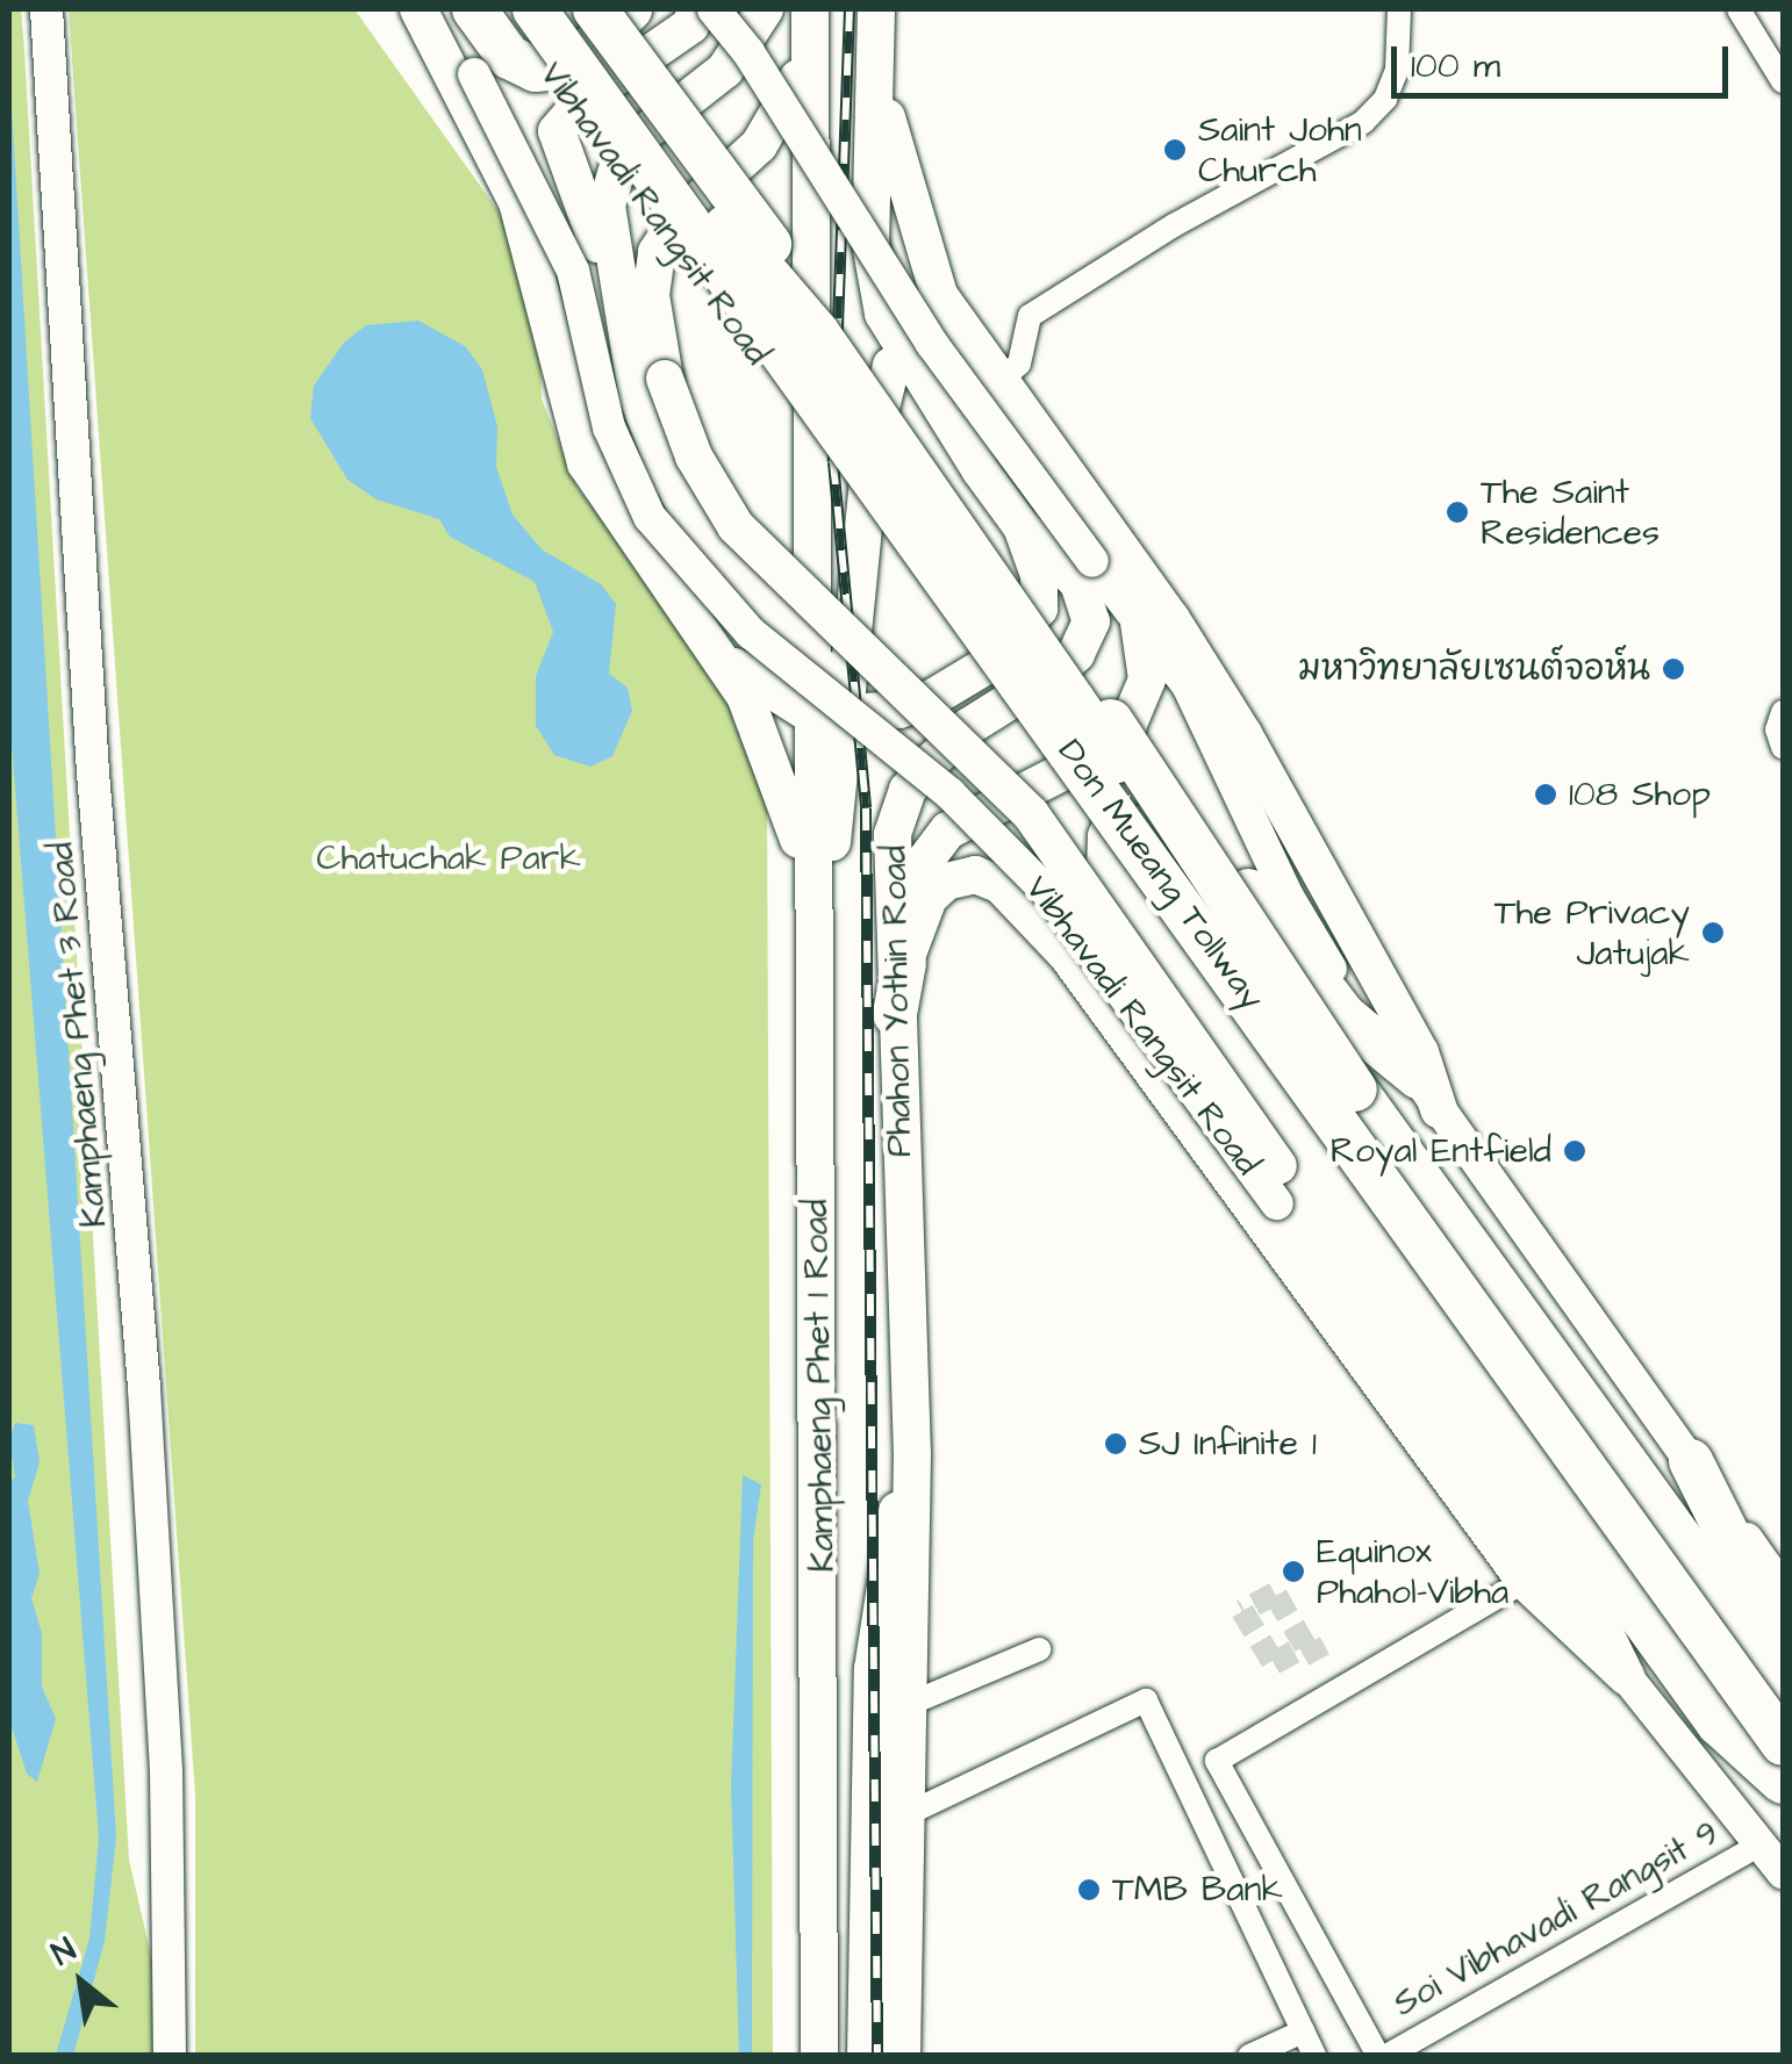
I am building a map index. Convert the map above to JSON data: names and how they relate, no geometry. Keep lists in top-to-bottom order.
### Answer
{
  "streets": {
    "highway": ["Vibhavadi Rangsit Road", "Don Mueang Tollway"],
    "main road": ["Phahon Yothin Road", "Kamphaeng Phet 3 Road", "Kamphaeng Phet 1 Road"],
    "street": ["Soi Vibhavadi Rangsit 9"]
  },
  "crossings": [
    ["Vibhavadi Rangsit Road", "Soi Vibhavadi Rangsit 9"]
  ],
  "parks": ["Chatuchak Park"],
  "places": [
    "Saint John Church",
    "The Saint Residences",
    "มหาวิทยาลัยเซนต์จอห์น",
    "108 Shop",
    "The Privacy Jatujak",
    "Royal Entfield",
    "SJ Infinite 1",
    "Equinox Phahol–Vibha",
    "TMB Bank"
  ],
  "scale_bar": "100 m",
  "north": "top left"
}
